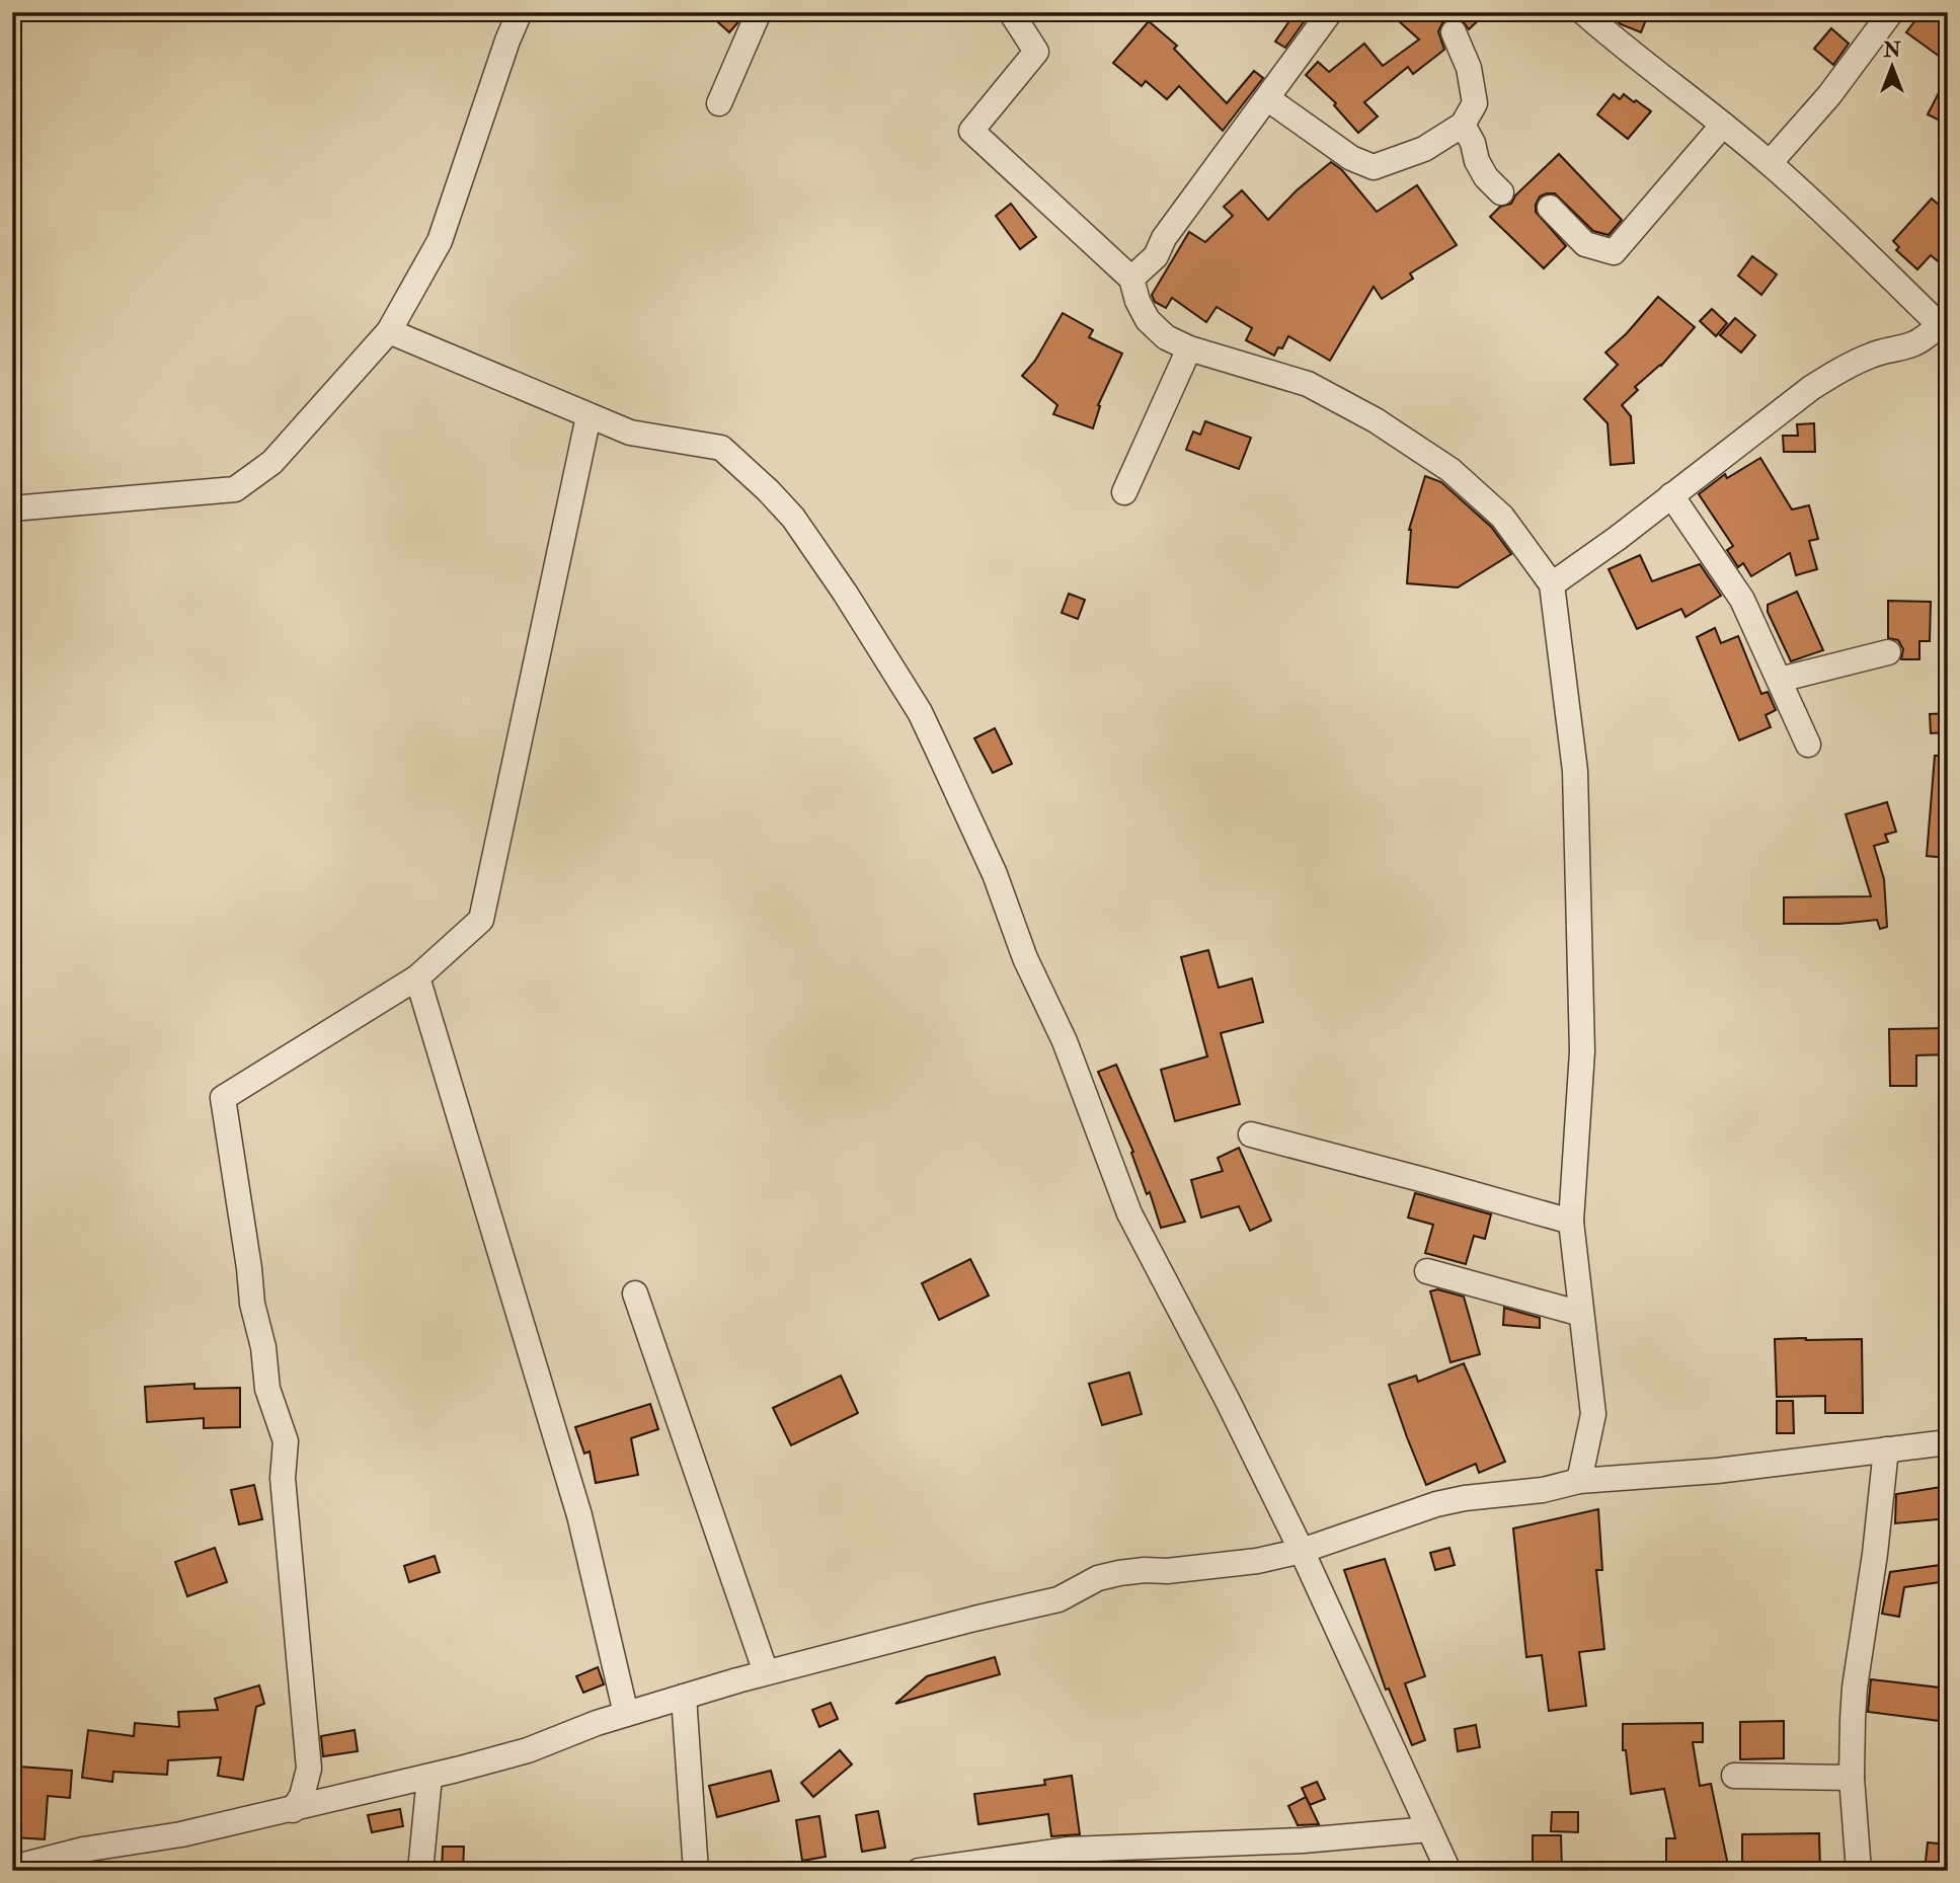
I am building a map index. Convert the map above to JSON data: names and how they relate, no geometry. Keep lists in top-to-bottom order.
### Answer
{
  "north": "top"
}
